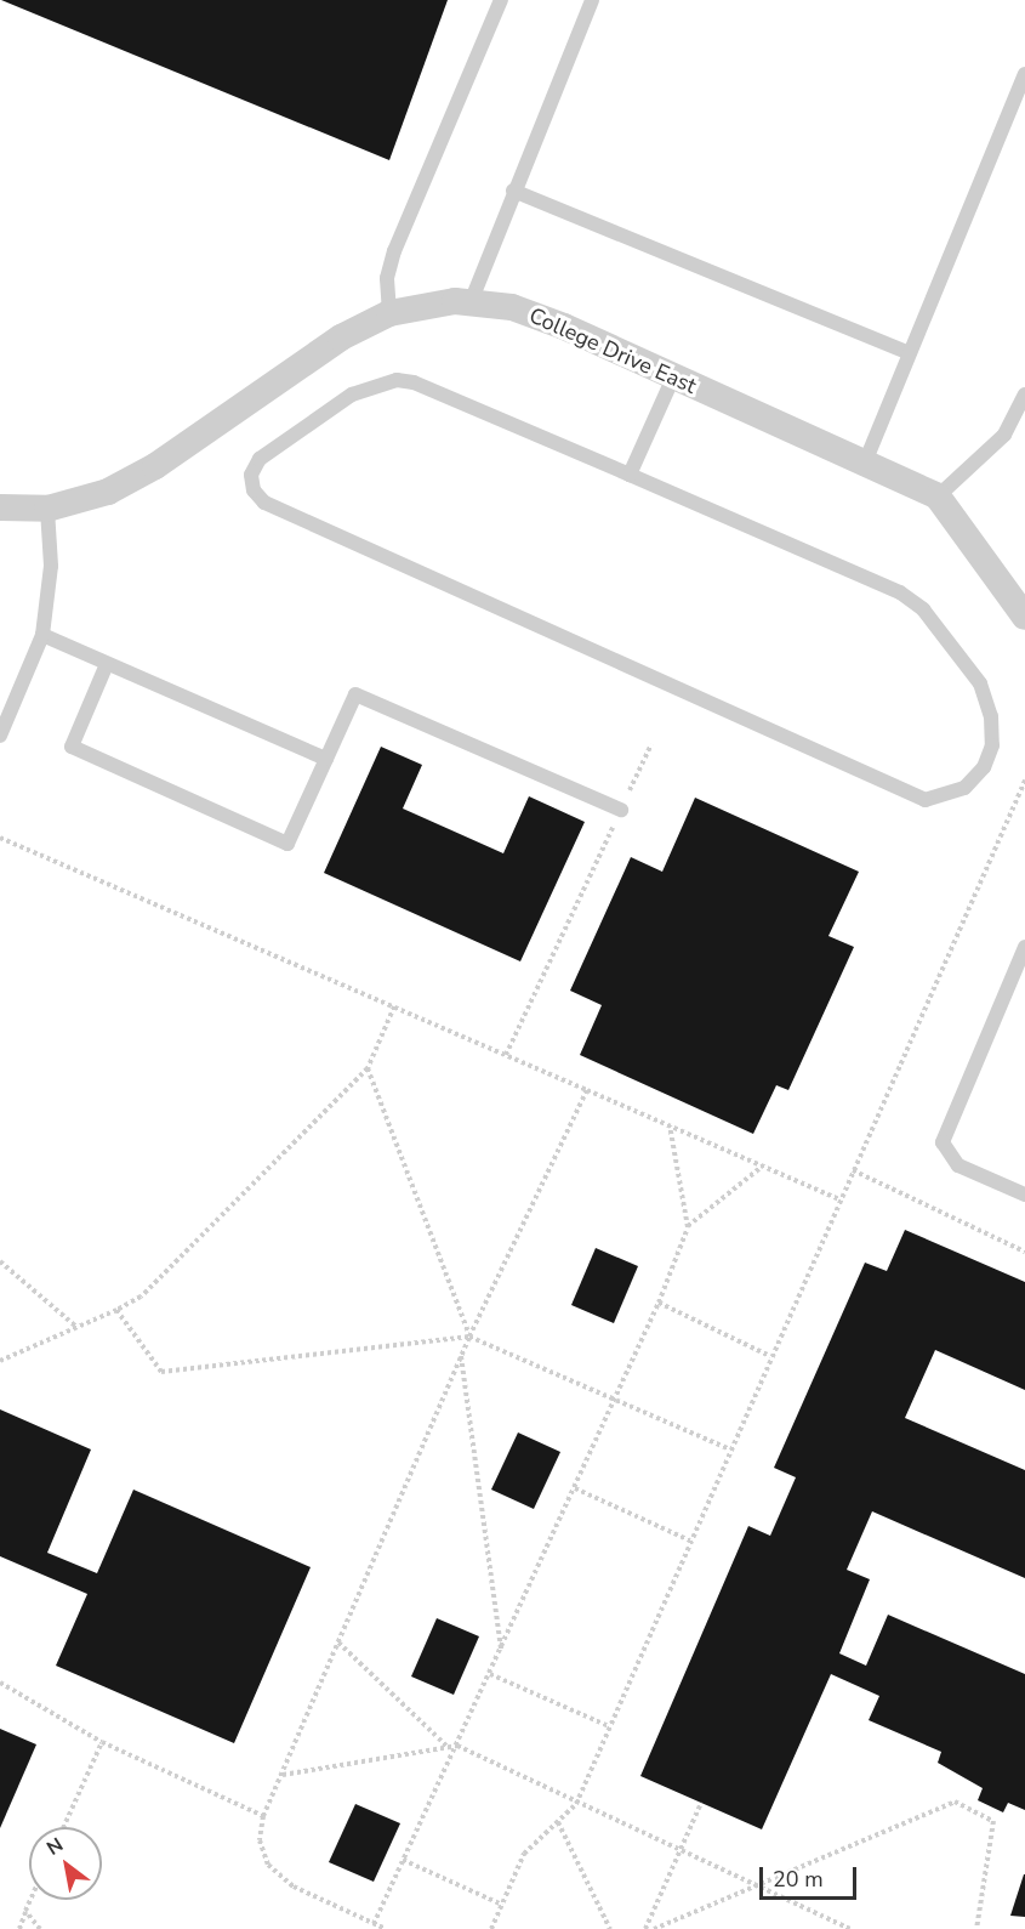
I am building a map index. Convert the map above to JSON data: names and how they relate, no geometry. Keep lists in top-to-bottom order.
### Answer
{
  "streets": {
    "street": ["College Drive East"]
  },
  "scale_bar": "20 m",
  "north": "top left"
}
